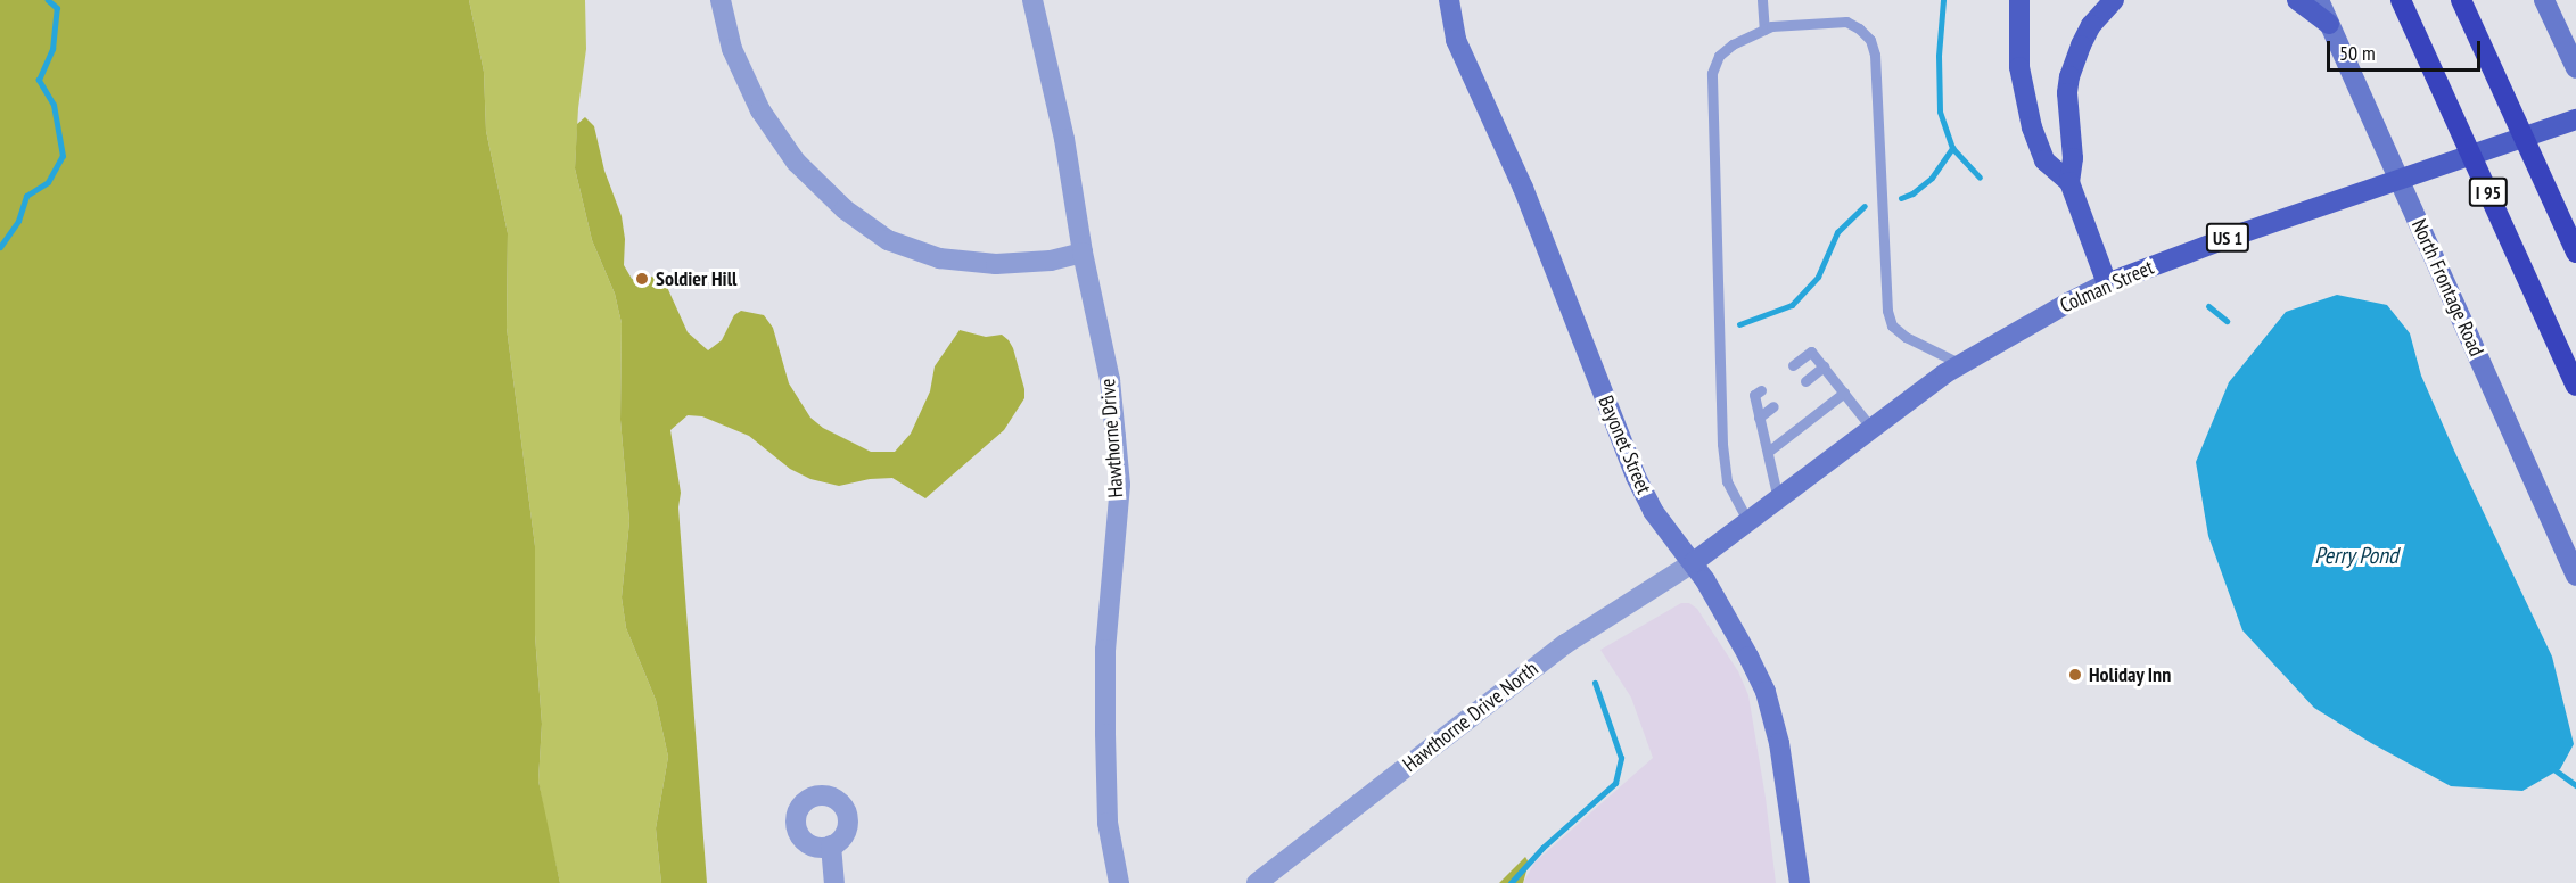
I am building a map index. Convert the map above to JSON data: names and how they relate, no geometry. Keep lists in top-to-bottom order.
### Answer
{
  "streets": {
    "highway": ["I 95"],
    "main road": ["US 1", "Colman Street"],
    "street": [
      "North Frontage Road",
      "Hawthorne Drive",
      "Bayonet Street",
      "Hawthorne Drive North"
    ]
  },
  "crossings": [
    ["Colman Street", "Bayonet Street"],
    ["Colman Street", "Hawthorne Drive North"],
    ["Bayonet Street", "Hawthorne Drive North"]
  ],
  "water": ["Perry Pond"],
  "places": ["Soldier Hill", "Holiday Inn"],
  "scale_bar": "50 m"
}
